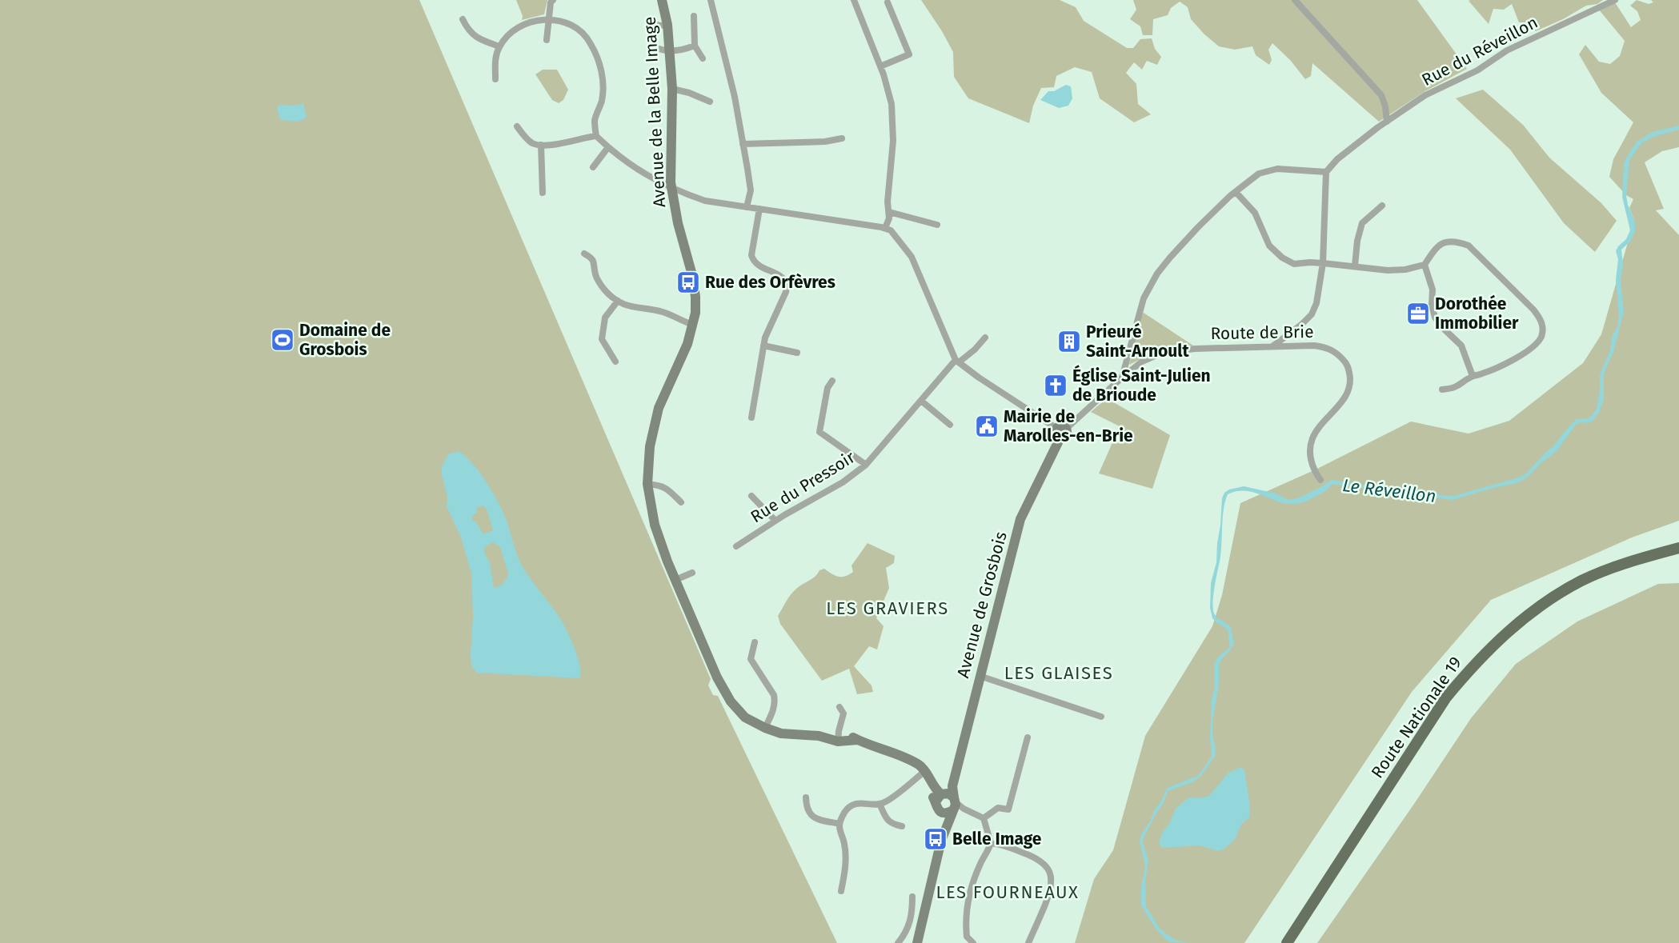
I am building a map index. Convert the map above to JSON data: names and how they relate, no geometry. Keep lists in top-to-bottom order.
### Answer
{
  "streets": {
    "main road": ["Route Nationale 19"],
    "street": [
      "Rue du Réveillon",
      "Avenue de la Belle Image",
      "Route de Brie",
      "Rue du Pressoir",
      "Avenue de Grosbois"
    ]
  },
  "crossings": [
    ["Avenue de la Belle Image", "Avenue de Grosbois"],
    ["Route de Brie", "Avenue de Grosbois"]
  ],
  "districts": ["LES GRAVIERS", "LES GLAISES", "LES FOURNEAUX"],
  "water": ["Le Réveillon"],
  "places": {
    "bus stop": ["Rue des Orfèvres", "Belle Image"],
    "office": ["Dorothée Immobilier"],
    "sports": ["Domaine de Grosbois"],
    "building": ["Prieuré Saint-Arnoult"],
    "church": ["Église Saint-Julien de Brioude"],
    "public building": ["Mairie de Marolles-en-Brie"]
  }
}
